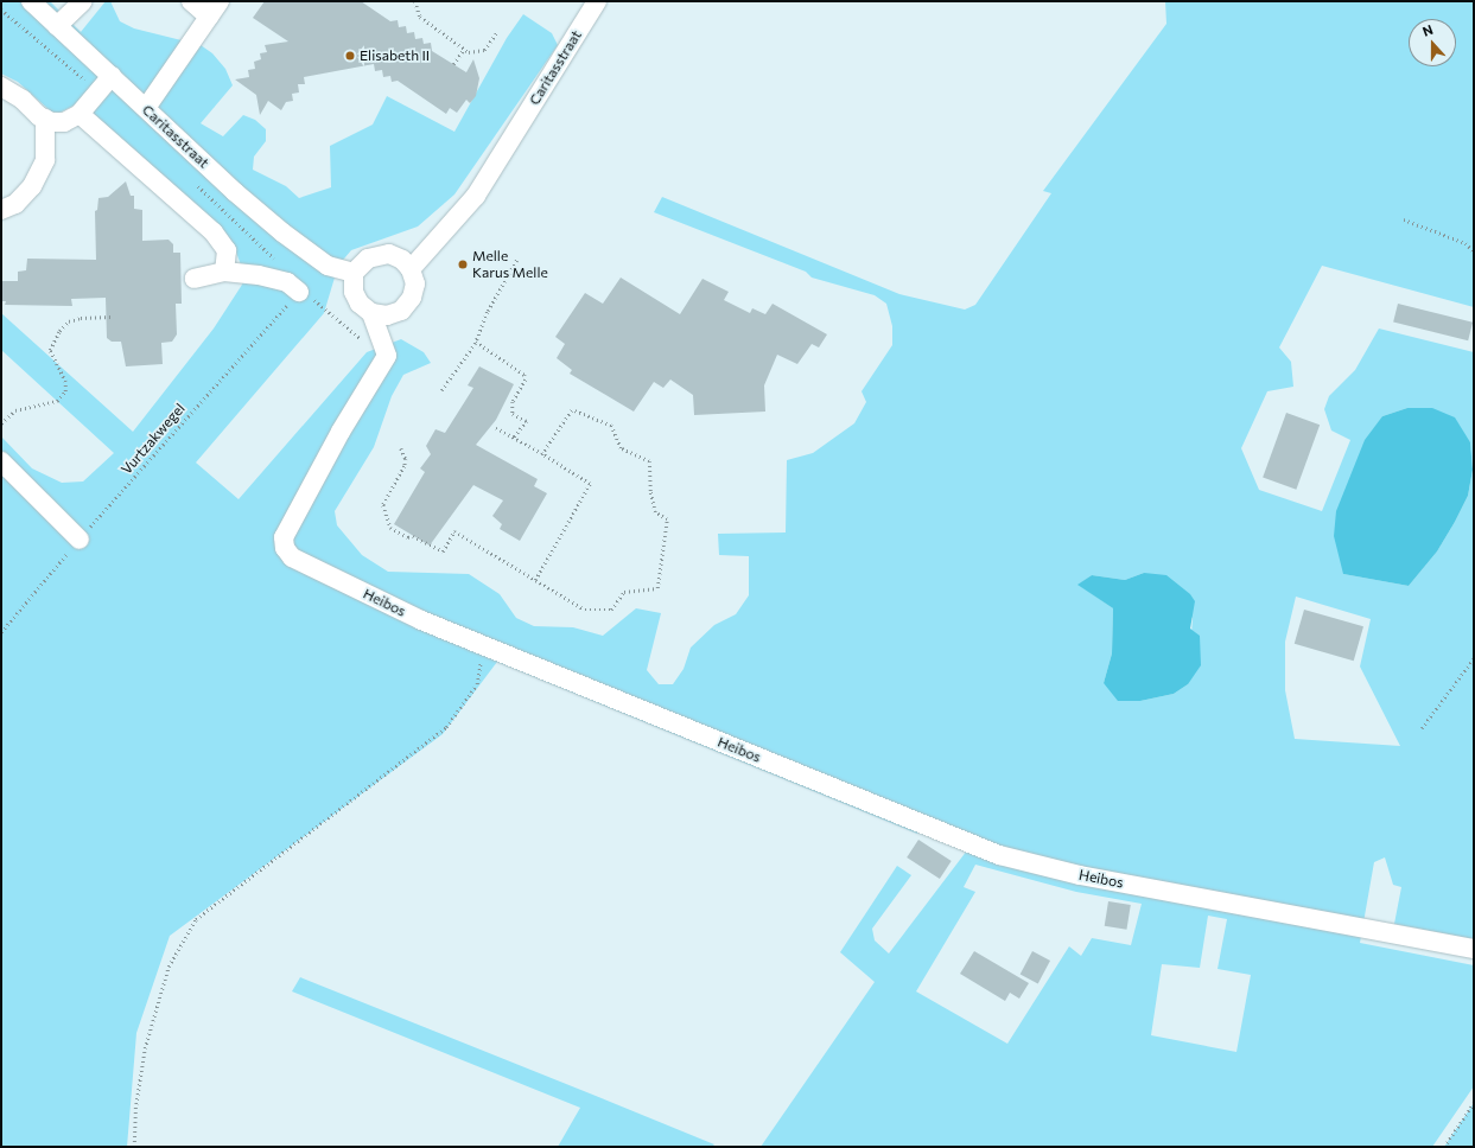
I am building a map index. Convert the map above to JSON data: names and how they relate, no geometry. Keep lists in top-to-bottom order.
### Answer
{
  "streets": {
    "street": ["Caritasstraat", "Heibos"],
    "path": ["Vurtzakwegel"]
  },
  "crossings": [
    ["Caritasstraat", "Heibos"]
  ],
  "places": ["Elisabeth II", "Melle Karus Melle"],
  "north": "top"
}
